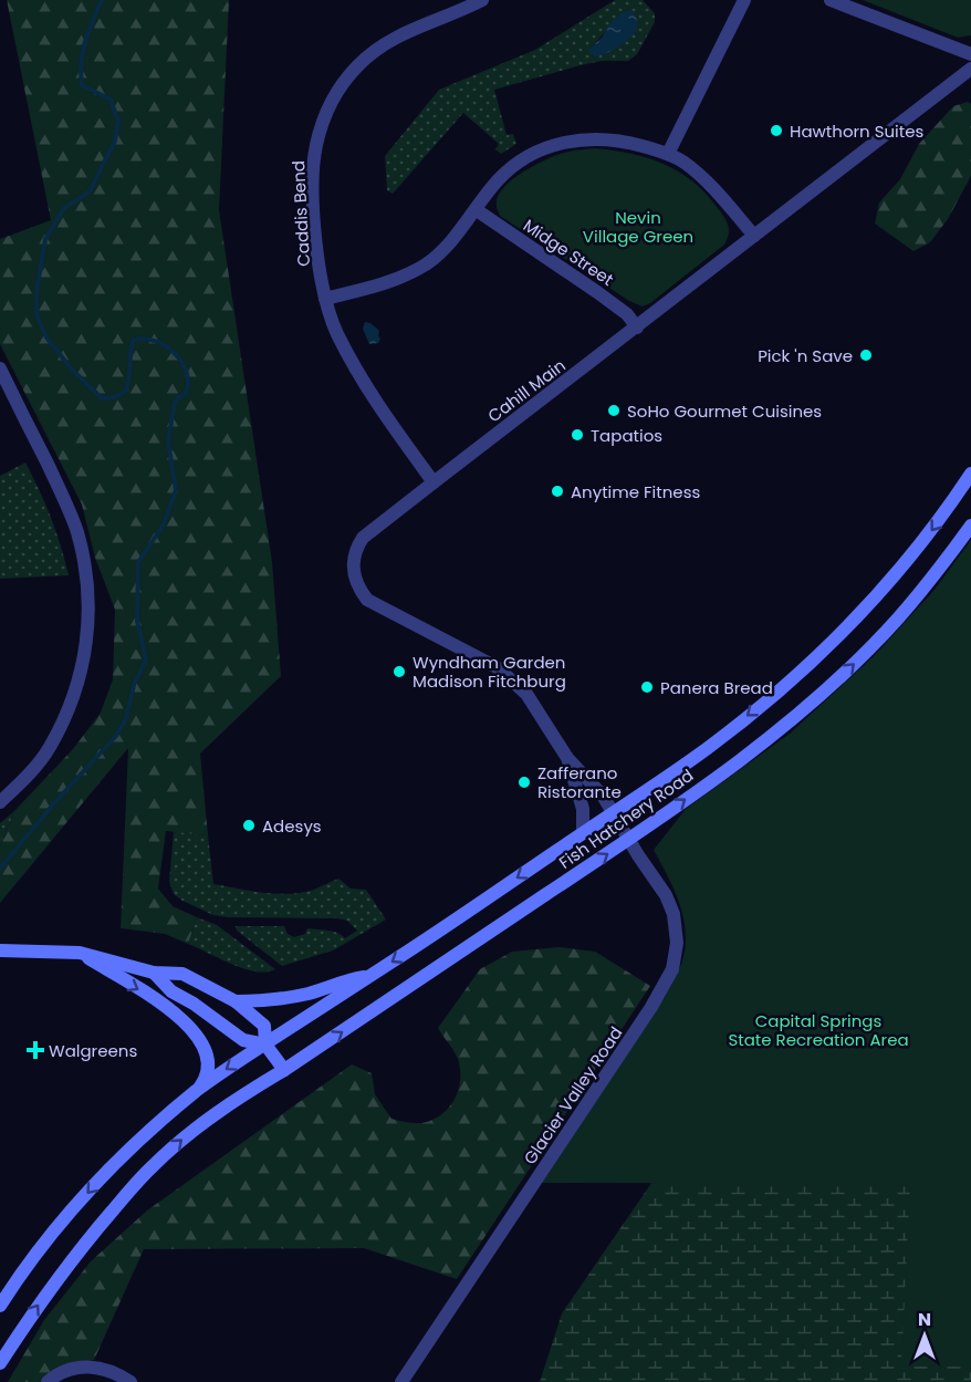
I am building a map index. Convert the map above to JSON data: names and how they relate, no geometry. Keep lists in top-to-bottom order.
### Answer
{
  "streets": {
    "main road": ["Fish Hatchery Road"],
    "street": [
      "Caddis Bend",
      "Midge Street",
      "Cahill Main",
      "Glacier Valley Road"
    ]
  },
  "crossings": [
    ["Caddis Bend", "Cahill Main"],
    ["Midge Street", "Cahill Main"],
    ["Cahill Main", "Fish Hatchery Road"],
    ["Cahill Main", "Glacier Valley Road"],
    ["Fish Hatchery Road", "Glacier Valley Road"]
  ],
  "parks": ["Nevin Village Green", "Capital Springs State Recreation Area"],
  "places": {
    "other": [
      "Hawthorn Suites",
      "Pick 'n Save",
      "SoHo Gourmet Cuisines",
      "Tapatios",
      "Anytime Fitness",
      "Wyndham Garden Madison Fitchburg",
      "Panera Bread",
      "Zafferano Ristorante",
      "Adesys"
    ],
    "health": ["Walgreens"]
  },
  "north": "top"
}
